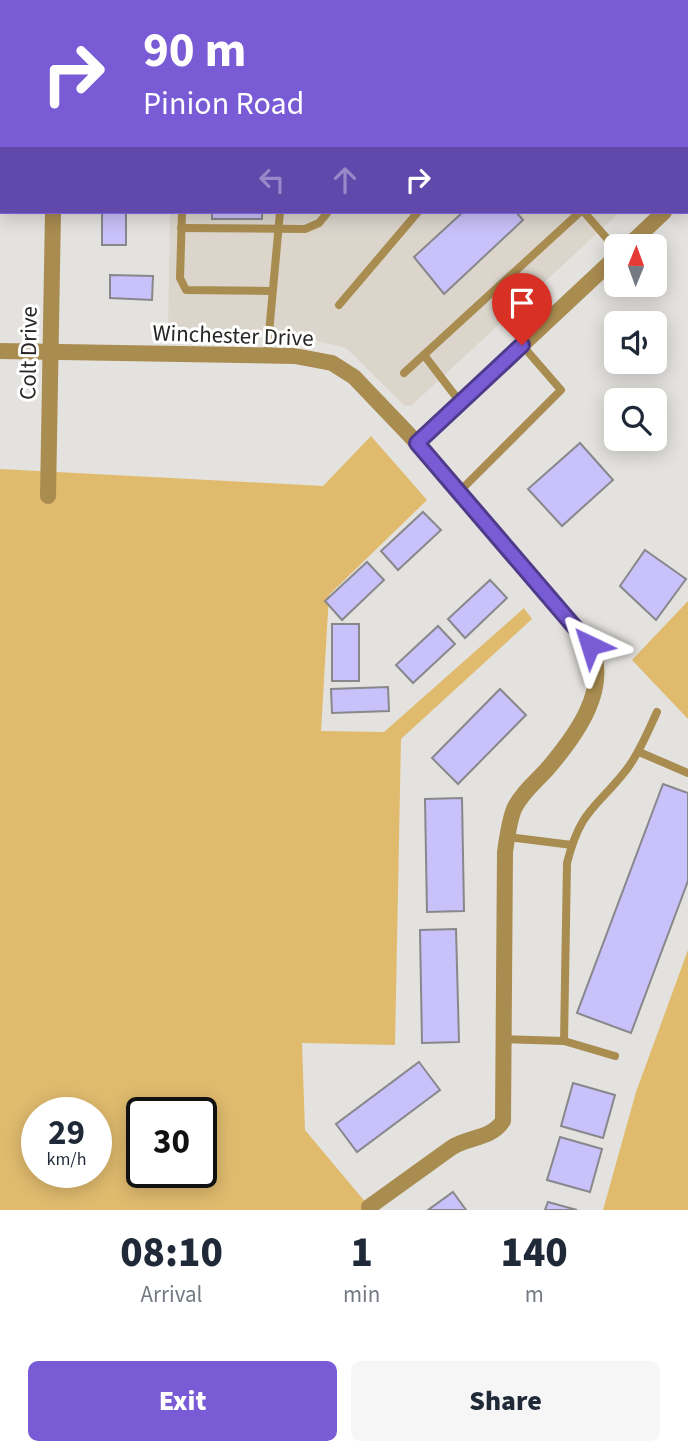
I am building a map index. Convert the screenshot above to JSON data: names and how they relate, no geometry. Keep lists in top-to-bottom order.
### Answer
{
  "streets": {
    "street": ["Winchester Drive", "Colt Drive"]
  },
  "crossings": [
    ["Winchester Drive", "Colt Drive"]
  ],
  "north": "top",
  "page": {
    "turn": ["90 m", "Pinion Road"],
    "speed": "29 km/h",
    "limit": "30",
    "eta": [
      "08:10",
      "Arrival",
      "1",
      "min",
      "140",
      "m"
    ],
    "buttons": ["Exit", "Share"]
  }
}
